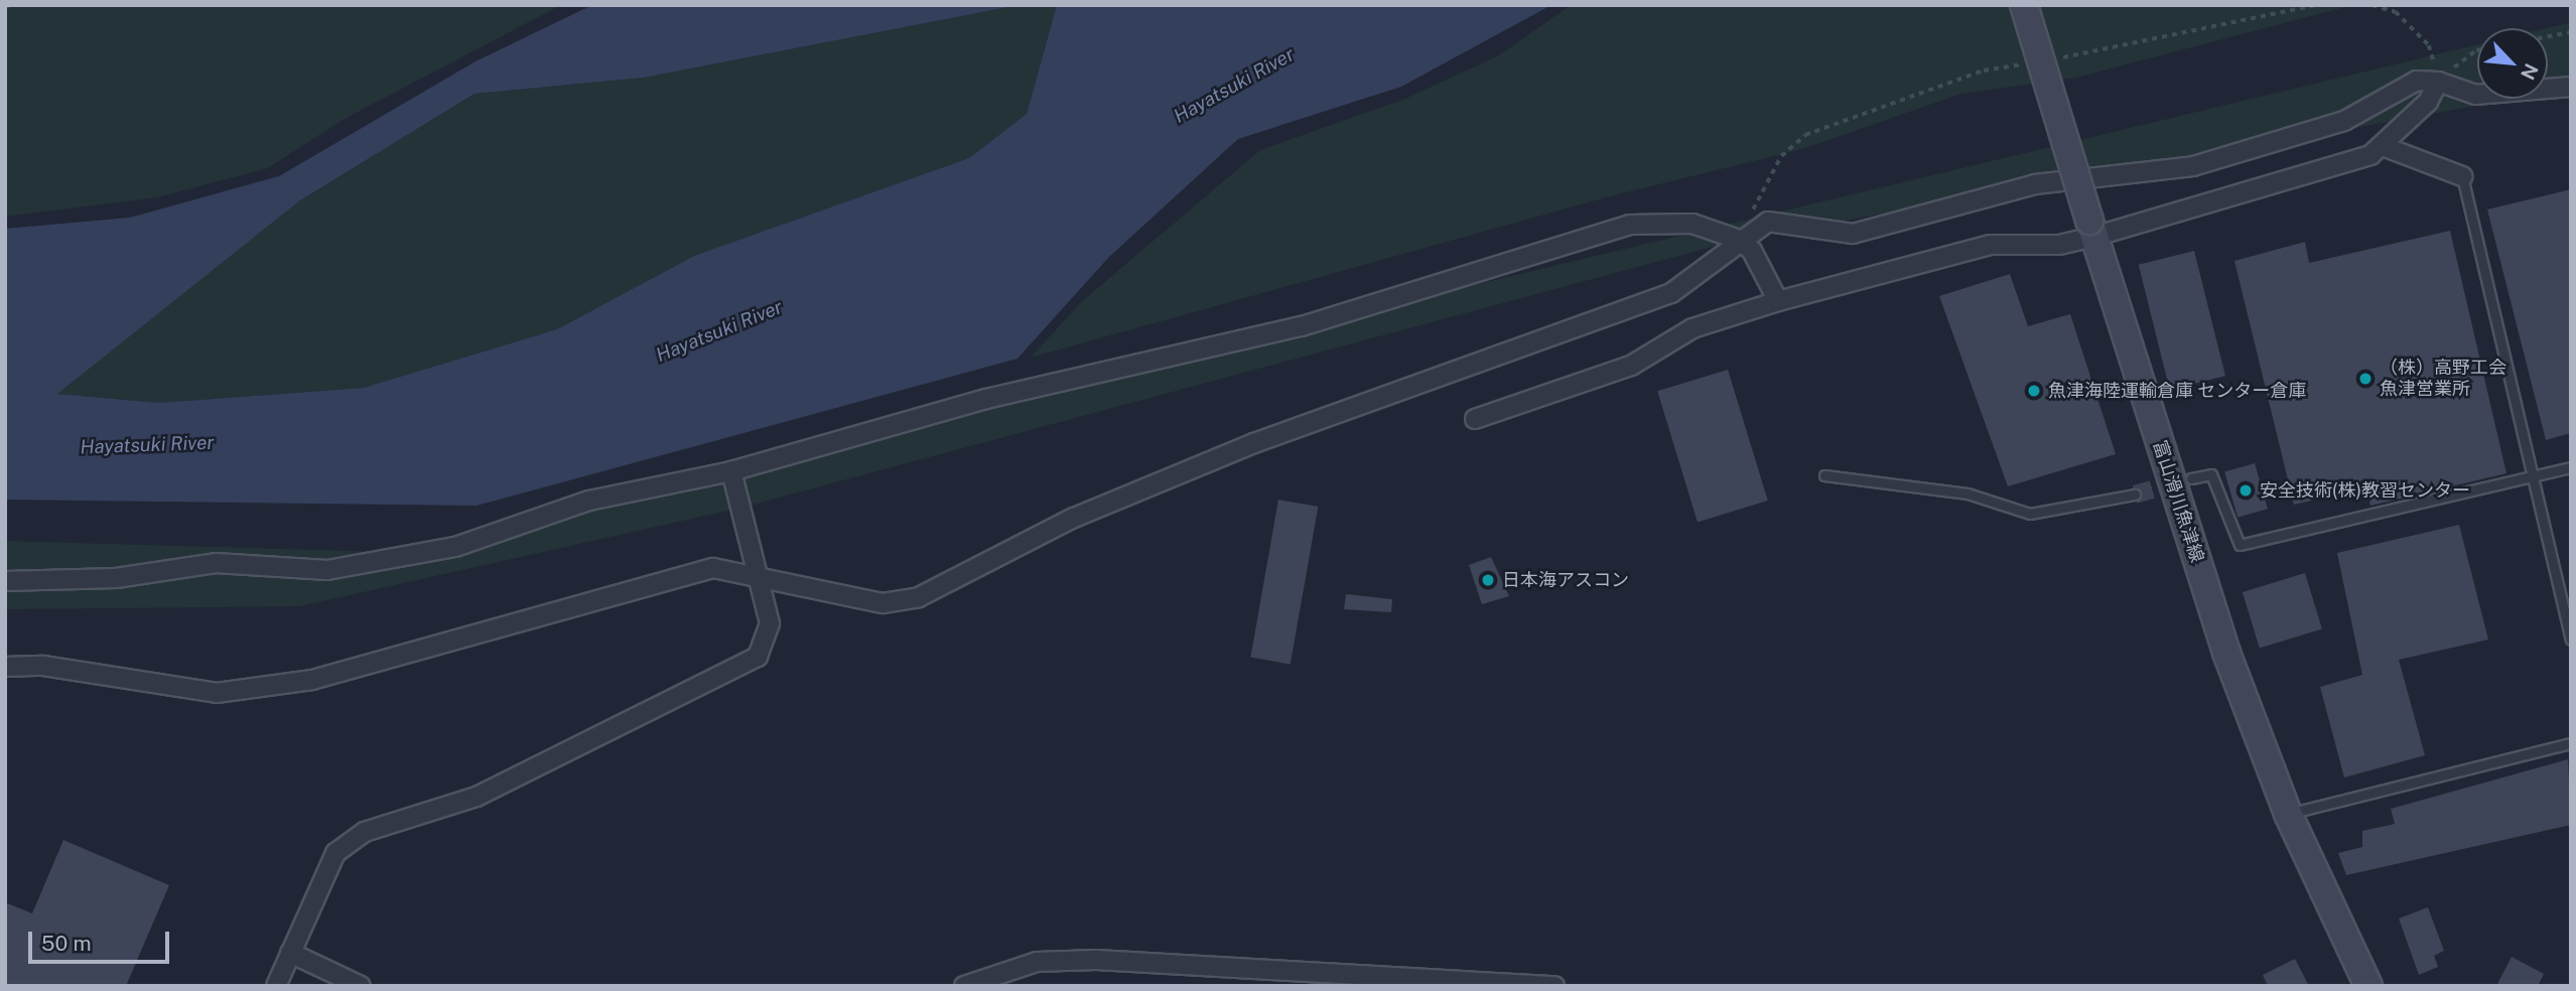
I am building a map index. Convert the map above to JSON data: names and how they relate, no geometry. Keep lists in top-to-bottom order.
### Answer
{
  "streets": {
    "main road": ["富山滑川魚津線"]
  },
  "water": ["Hayatsuki River"],
  "places": [
    "（株）高野工会 魚津営業所",
    "魚津海陸運輸倉庫 センター倉庫",
    "安全技術(株)教習センター",
    "日本海アスコン"
  ],
  "scale_bar": "50 m",
  "north": "bottom right"
}
